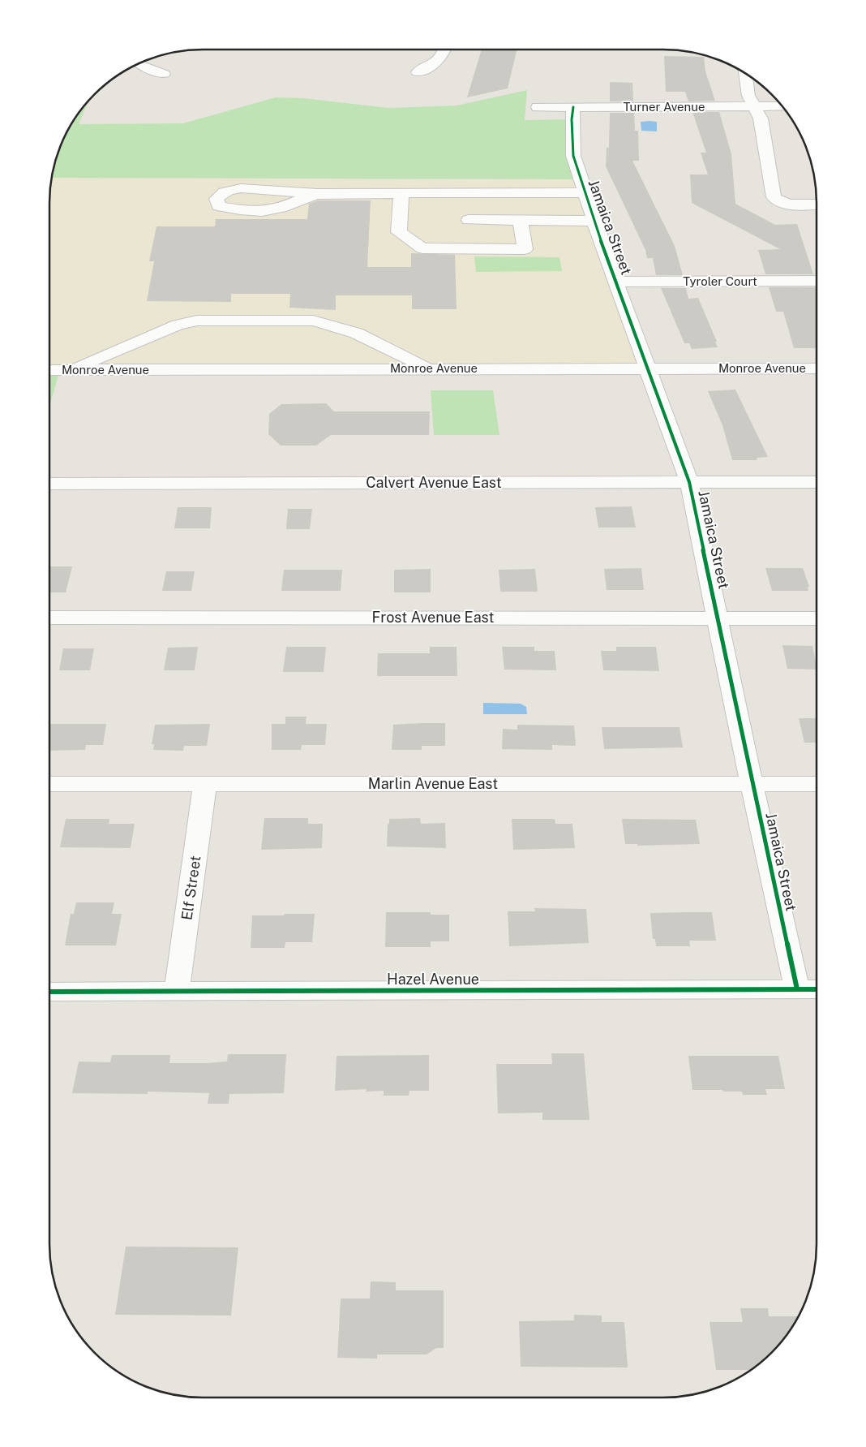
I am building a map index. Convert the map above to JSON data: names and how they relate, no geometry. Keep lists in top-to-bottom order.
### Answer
{
  "streets": {
    "street": [
      "Turner Avenue",
      "Jamaica Street",
      "Tyroler Court",
      "Monroe Avenue",
      "Calvert Avenue East",
      "Frost Avenue East",
      "Marlin Avenue East",
      "Elf Street",
      "Hazel Avenue"
    ]
  },
  "crossings": [
    ["Turner Avenue", "Jamaica Street"],
    ["Jamaica Street", "Tyroler Court"],
    ["Jamaica Street", "Monroe Avenue"],
    ["Jamaica Street", "Calvert Avenue East"],
    ["Jamaica Street", "Frost Avenue East"],
    ["Jamaica Street", "Marlin Avenue East"],
    ["Jamaica Street", "Hazel Avenue"],
    ["Marlin Avenue East", "Elf Street"],
    ["Elf Street", "Hazel Avenue"]
  ]
}
